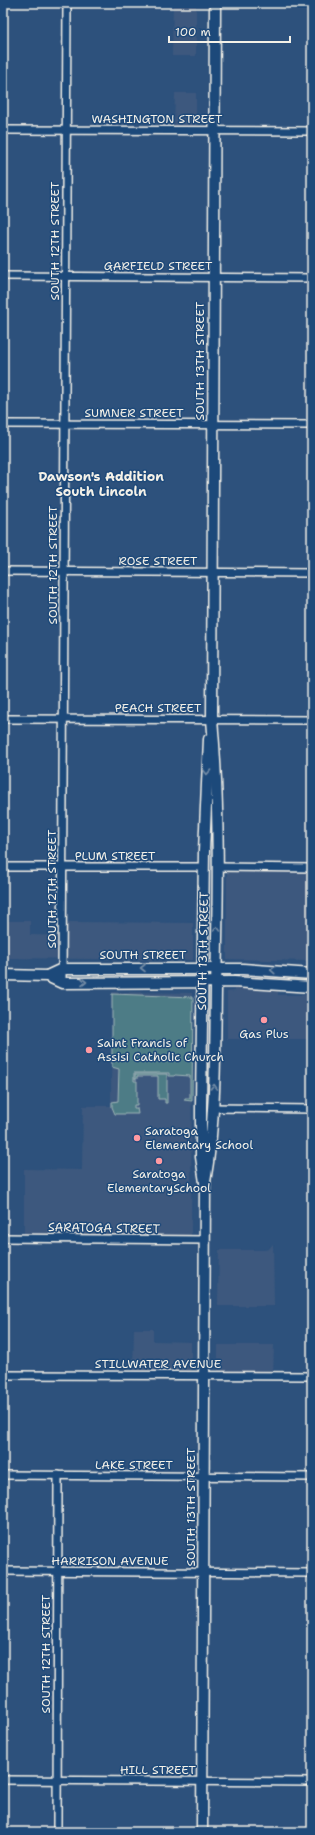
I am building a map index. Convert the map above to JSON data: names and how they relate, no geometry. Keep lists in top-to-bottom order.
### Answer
{
  "streets": {
    "main road": ["SOUTH 13TH STREET", "SOUTH STREET"],
    "street": [
      "WASHINGTON STREET",
      "SOUTH 12TH STREET",
      "GARFIELD STREET",
      "SUMNER STREET",
      "ROSE STREET",
      "PEACH STREET",
      "PLUM STREET",
      "SARATOGA STREET",
      "STILLWATER AVENUE",
      "LAKE STREET",
      "HARRISON AVENUE",
      "HILL STREET"
    ]
  },
  "crossings": [
    ["WASHINGTON STREET", "SOUTH 12TH STREET"],
    ["WASHINGTON STREET", "SOUTH 13TH STREET"],
    ["SOUTH 12TH STREET", "GARFIELD STREET"],
    ["SOUTH 12TH STREET", "SUMNER STREET"],
    ["SOUTH 12TH STREET", "ROSE STREET"],
    ["SOUTH 12TH STREET", "PEACH STREET"],
    ["SOUTH 12TH STREET", "PLUM STREET"],
    ["SOUTH 12TH STREET", "SOUTH STREET"],
    ["SOUTH 12TH STREET", "LAKE STREET"],
    ["SOUTH 12TH STREET", "HARRISON AVENUE"],
    ["SOUTH 12TH STREET", "HILL STREET"],
    ["GARFIELD STREET", "SOUTH 13TH STREET"],
    ["SOUTH 13TH STREET", "SUMNER STREET"],
    ["SOUTH 13TH STREET", "ROSE STREET"],
    ["SOUTH 13TH STREET", "PEACH STREET"],
    ["SOUTH 13TH STREET", "PLUM STREET"],
    ["SOUTH 13TH STREET", "SOUTH STREET"],
    ["SOUTH 13TH STREET", "SARATOGA STREET"],
    ["SOUTH 13TH STREET", "STILLWATER AVENUE"],
    ["SOUTH 13TH STREET", "LAKE STREET"],
    ["SOUTH 13TH STREET", "HARRISON AVENUE"],
    ["SOUTH 13TH STREET", "HILL STREET"]
  ],
  "districts": ["Dawson's Addition South Lincoln"],
  "places": [
    "Gas Plus",
    "Saint Francis of Assisi Catholic Church",
    "Saratoga Elementary School",
    "Saratoga ElementarySchool"
  ],
  "scale_bar": "100 m"
}
